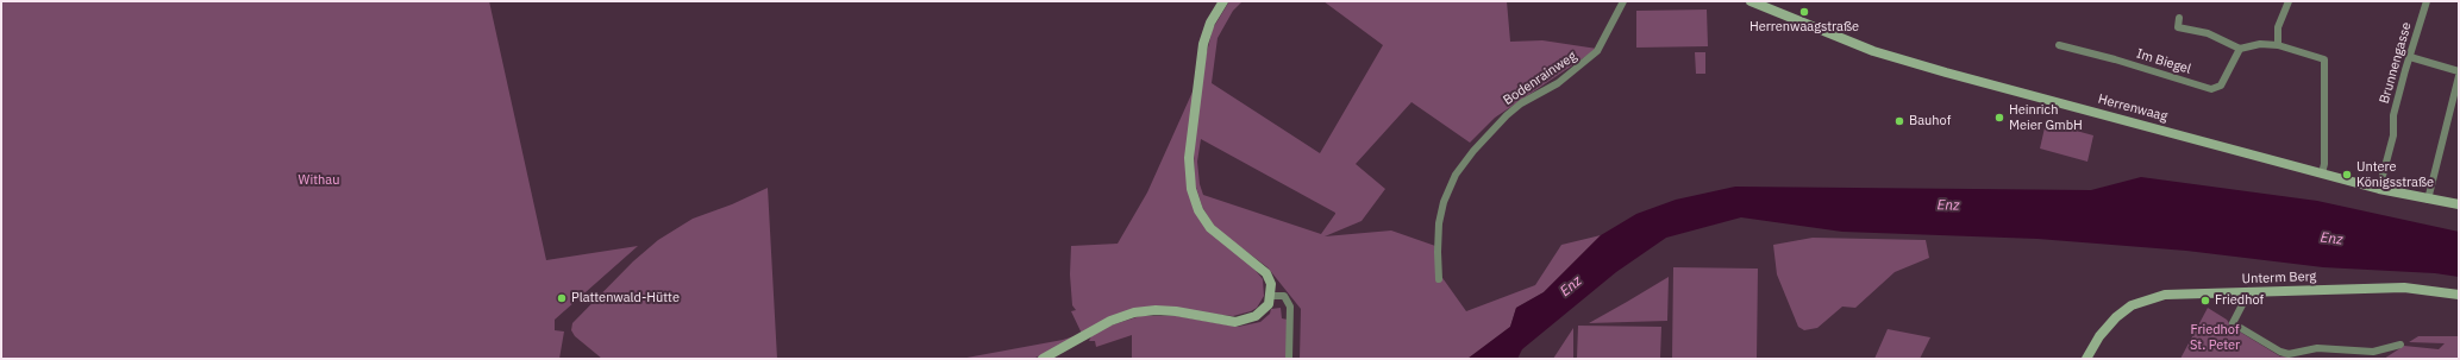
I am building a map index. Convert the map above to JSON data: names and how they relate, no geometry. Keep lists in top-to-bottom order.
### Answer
{
  "streets": {
    "main road": ["Herrenwaag", "Unterm Berg"],
    "street": ["Im Biegel", "Brunnengasse", "Bodenrainweg"]
  },
  "crossings": [
    ["Brunnengasse", "Herrenwaag"]
  ],
  "water": ["Enz"],
  "parks": ["Withau", "Friedhof St. Peter"],
  "places": [
    "Herrenwaagstraße",
    "Heinrich Meier GmbH",
    "Bauhof",
    "Untere Königsstraße",
    "Plattenwald-Hütte",
    "Friedhof"
  ]
}
